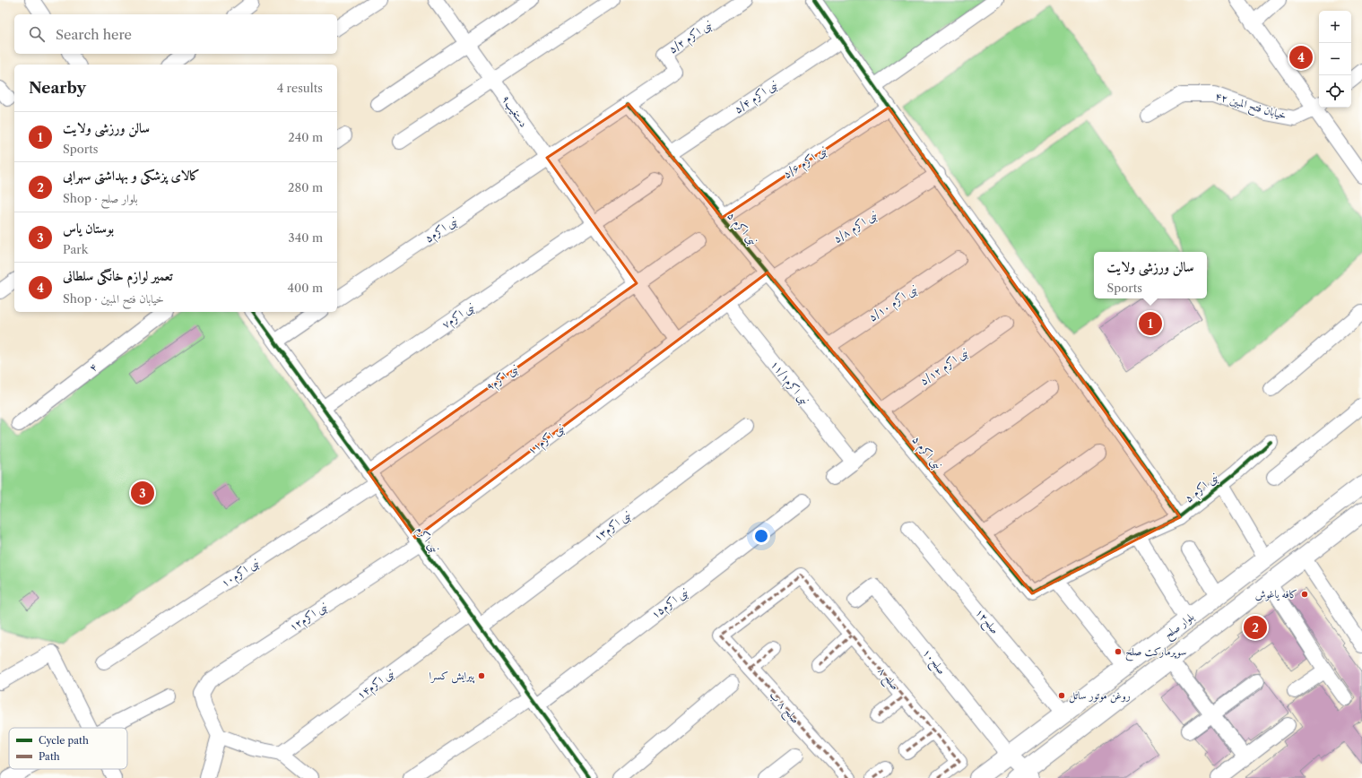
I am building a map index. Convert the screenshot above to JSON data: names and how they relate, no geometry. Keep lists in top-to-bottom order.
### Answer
{
  "streets": {
    "main road": ["بلوار صلح"],
    "street": [
      "نبی اکرم ۵/۲",
      "نبی اکرم ۵/۴",
      "خیابان فتح المبین ۴۲",
      "دستغیب۹",
      "نبی اکرم ۵/۶",
      "نبی اکرم ۵/۸",
      "نبی اکرم ۵",
      "نبی اکرم۵",
      "نبی اکرم ۵/۱۰",
      "نبی اکرم۷",
      "نبی اکرم ۵/۱۲",
      "۴",
      "نبی اکرم۹",
      "نبی اکرم۱۱/۱",
      "نبی اکرم۱۱",
      "نبی اکرم۱۳",
      "نبی اکرم",
      "نبی اکرم۱۰",
      "نبی اکرم۱۵",
      "نبی اکرم۱۲",
      "صلح۱۲",
      "صلح۱۰",
      "۸ صلح",
      "نبی اکرم۱۴",
      "صلح ۸ ب"
    ]
  },
  "crossings": [
    ["نبی اکرم ۵/۲", "نبی اکرم ۵"],
    ["نبی اکرم ۵/۴", "نبی اکرم ۵"],
    ["دستغیب۹", "نبی اکرم۵"],
    ["دستغیب۹", "نبی اکرم۷"],
    ["دستغیب۹", "نبی اکرم۹"],
    ["نبی اکرم ۵/۶", "نبی اکرم ۵"],
    ["نبی اکرم ۵/۸", "نبی اکرم ۵"],
    ["نبی اکرم ۵/۸", "نبی اکرم۱۱/۱"],
    ["نبی اکرم ۵/۸", "نبی اکرم۱۱"],
    ["نبی اکرم ۵", "نبی اکرم ۵/۱۰"],
    ["نبی اکرم ۵", "نبی اکرم ۵/۱۲"],
    ["نبی اکرم۷", "نبی اکرم"],
    ["نبی اکرم۹", "نبی اکرم"],
    ["نبی اکرم۹", "نبی اکرم۱۰"],
    ["نبی اکرم۱۱/۱", "نبی اکرم۱۱"],
    ["نبی اکرم۱۱", "نبی اکرم"],
    ["نبی اکرم۱۱", "نبی اکرم۱۲"],
    ["نبی اکرم۱۳", "نبی اکرم"],
    ["نبی اکرم", "نبی اکرم۱۰"],
    ["نبی اکرم", "نبی اکرم۱۵"],
    ["نبی اکرم", "نبی اکرم۱۲"],
    ["نبی اکرم", "نبی اکرم۱۴"],
    ["صلح۱۲", "بلوار صلح"],
    ["بلوار صلح", "صلح۱۰"],
    ["۸ صلح", "صلح ۸ ب"]
  ],
  "places": [
    "کافه یاغوش",
    "سوپرمارکت صلح",
    "پیرایش کسرا",
    "روغن موتور ساتل"
  ],
  "legend": ["Cycle path", "Path"],
  "page": {
    "map_buttons": ["+", "−"],
    "search": "Search here",
    "pins": [
      "4",
      "1",
      "3",
      "2"
    ],
    "heading": ["Nearby", "4 results"],
    "list": [
      {
        "mark": "1",
        "name": "سالن ورزشی ولایت",
        "note": "Sports",
        "value": "240 m"
      },
      {
        "mark": "2",
        "name": "کالای پزشکی و بهداشتی سهرابی",
        "note": "Shop · بلوار صلح",
        "value": "280 m"
      },
      {
        "mark": "3",
        "name": "بوستان یاس",
        "note": "Park",
        "value": "340 m"
      },
      {
        "mark": "4",
        "name": "تعمیر لوازم خانگی سلطانی",
        "note": "Shop · خیابان فتح المبین",
        "value": "400 m"
      }
    ],
    "popup": ["سالن ورزشی ولایت", "Sports"]
  }
}
